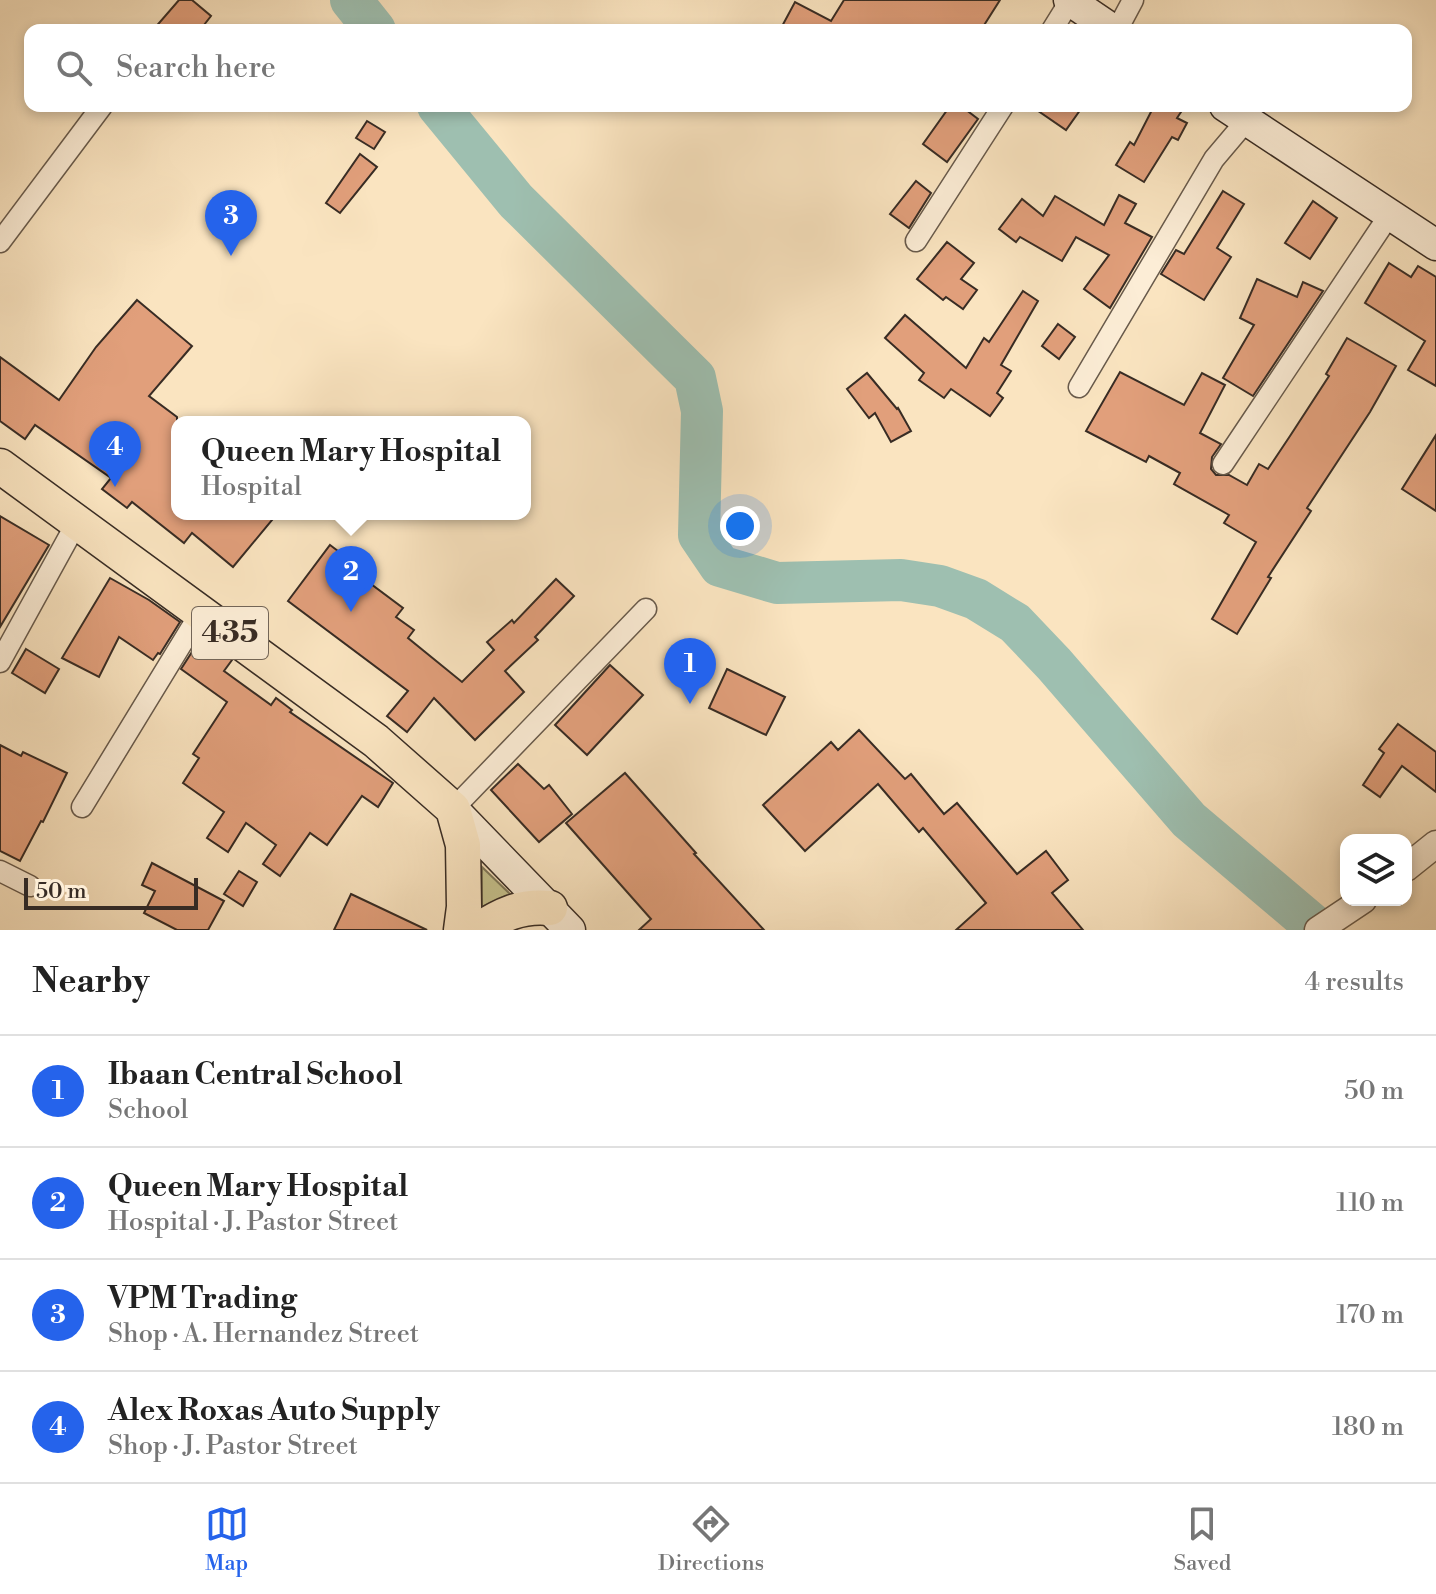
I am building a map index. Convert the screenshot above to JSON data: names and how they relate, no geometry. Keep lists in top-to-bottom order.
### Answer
{
  "streets": {
    "main road": ["435"]
  },
  "scale_bar": "50 m",
  "page": {
    "search": "Search here",
    "pins": [
      "3",
      "4",
      "2",
      "1"
    ],
    "popup": ["Queen Mary Hospital", "Hospital"],
    "scale": "50 m",
    "heading": ["Nearby", "4 results"],
    "list": [
      {
        "mark": "1",
        "name": "Ibaan Central School",
        "note": "School",
        "value": "50 m"
      },
      {
        "mark": "2",
        "name": "Queen Mary Hospital",
        "note": "Hospital · J. Pastor Street",
        "value": "110 m"
      },
      {
        "mark": "3",
        "name": "VPM Trading",
        "note": "Shop · A. Hernandez Street",
        "value": "170 m"
      },
      {
        "mark": "4",
        "name": "Alex Roxas Auto Supply",
        "note": "Shop · J. Pastor Street",
        "value": "180 m"
      }
    ],
    "nav": ["Map", "Directions", "Saved"]
  }
}
